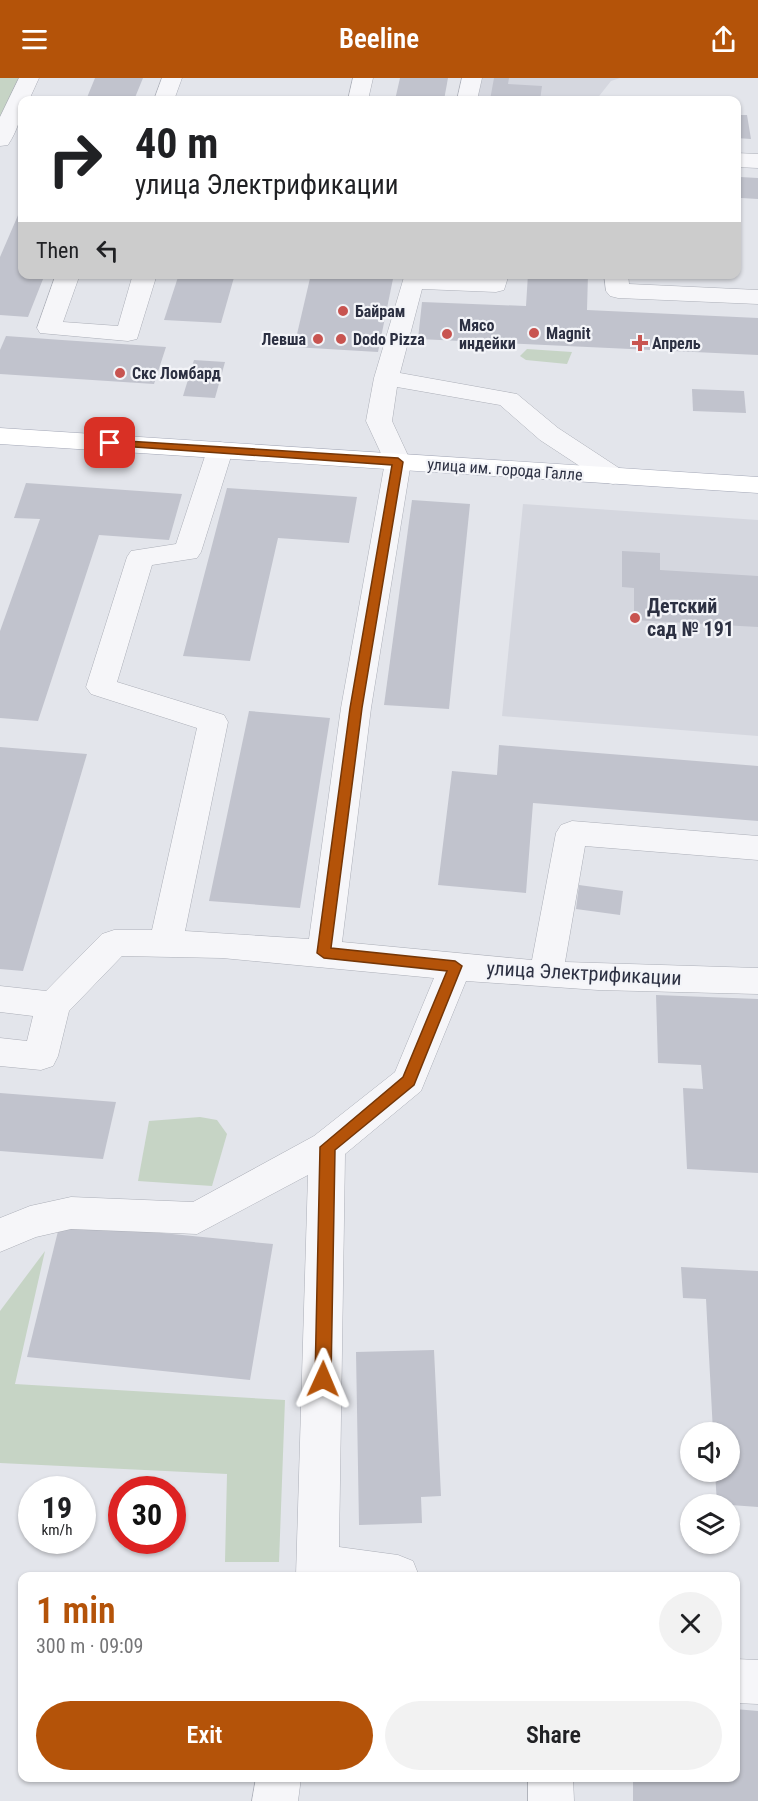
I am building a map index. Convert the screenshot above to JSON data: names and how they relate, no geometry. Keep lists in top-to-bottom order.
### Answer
{
  "streets": {
    "main road": ["улица им. города Галле"],
    "street": ["улица Электрификации"]
  },
  "places": {
    "other": [
      "Байрам",
      "Magnit",
      "Мясо индейки",
      "Левша",
      "Dodo Pizza",
      "Скс Ломбард",
      "Детский сад № 191"
    ],
    "health": ["Апрель"]
  },
  "page": {
    "header": "Beeline",
    "turn": ["40 m", "улица Электрификации"],
    "then": "Then",
    "speed": "19 km/h",
    "limit": "30",
    "heading": ["1 min", "300 m · 09:09"],
    "buttons": ["Exit", "Share"]
  }
}
